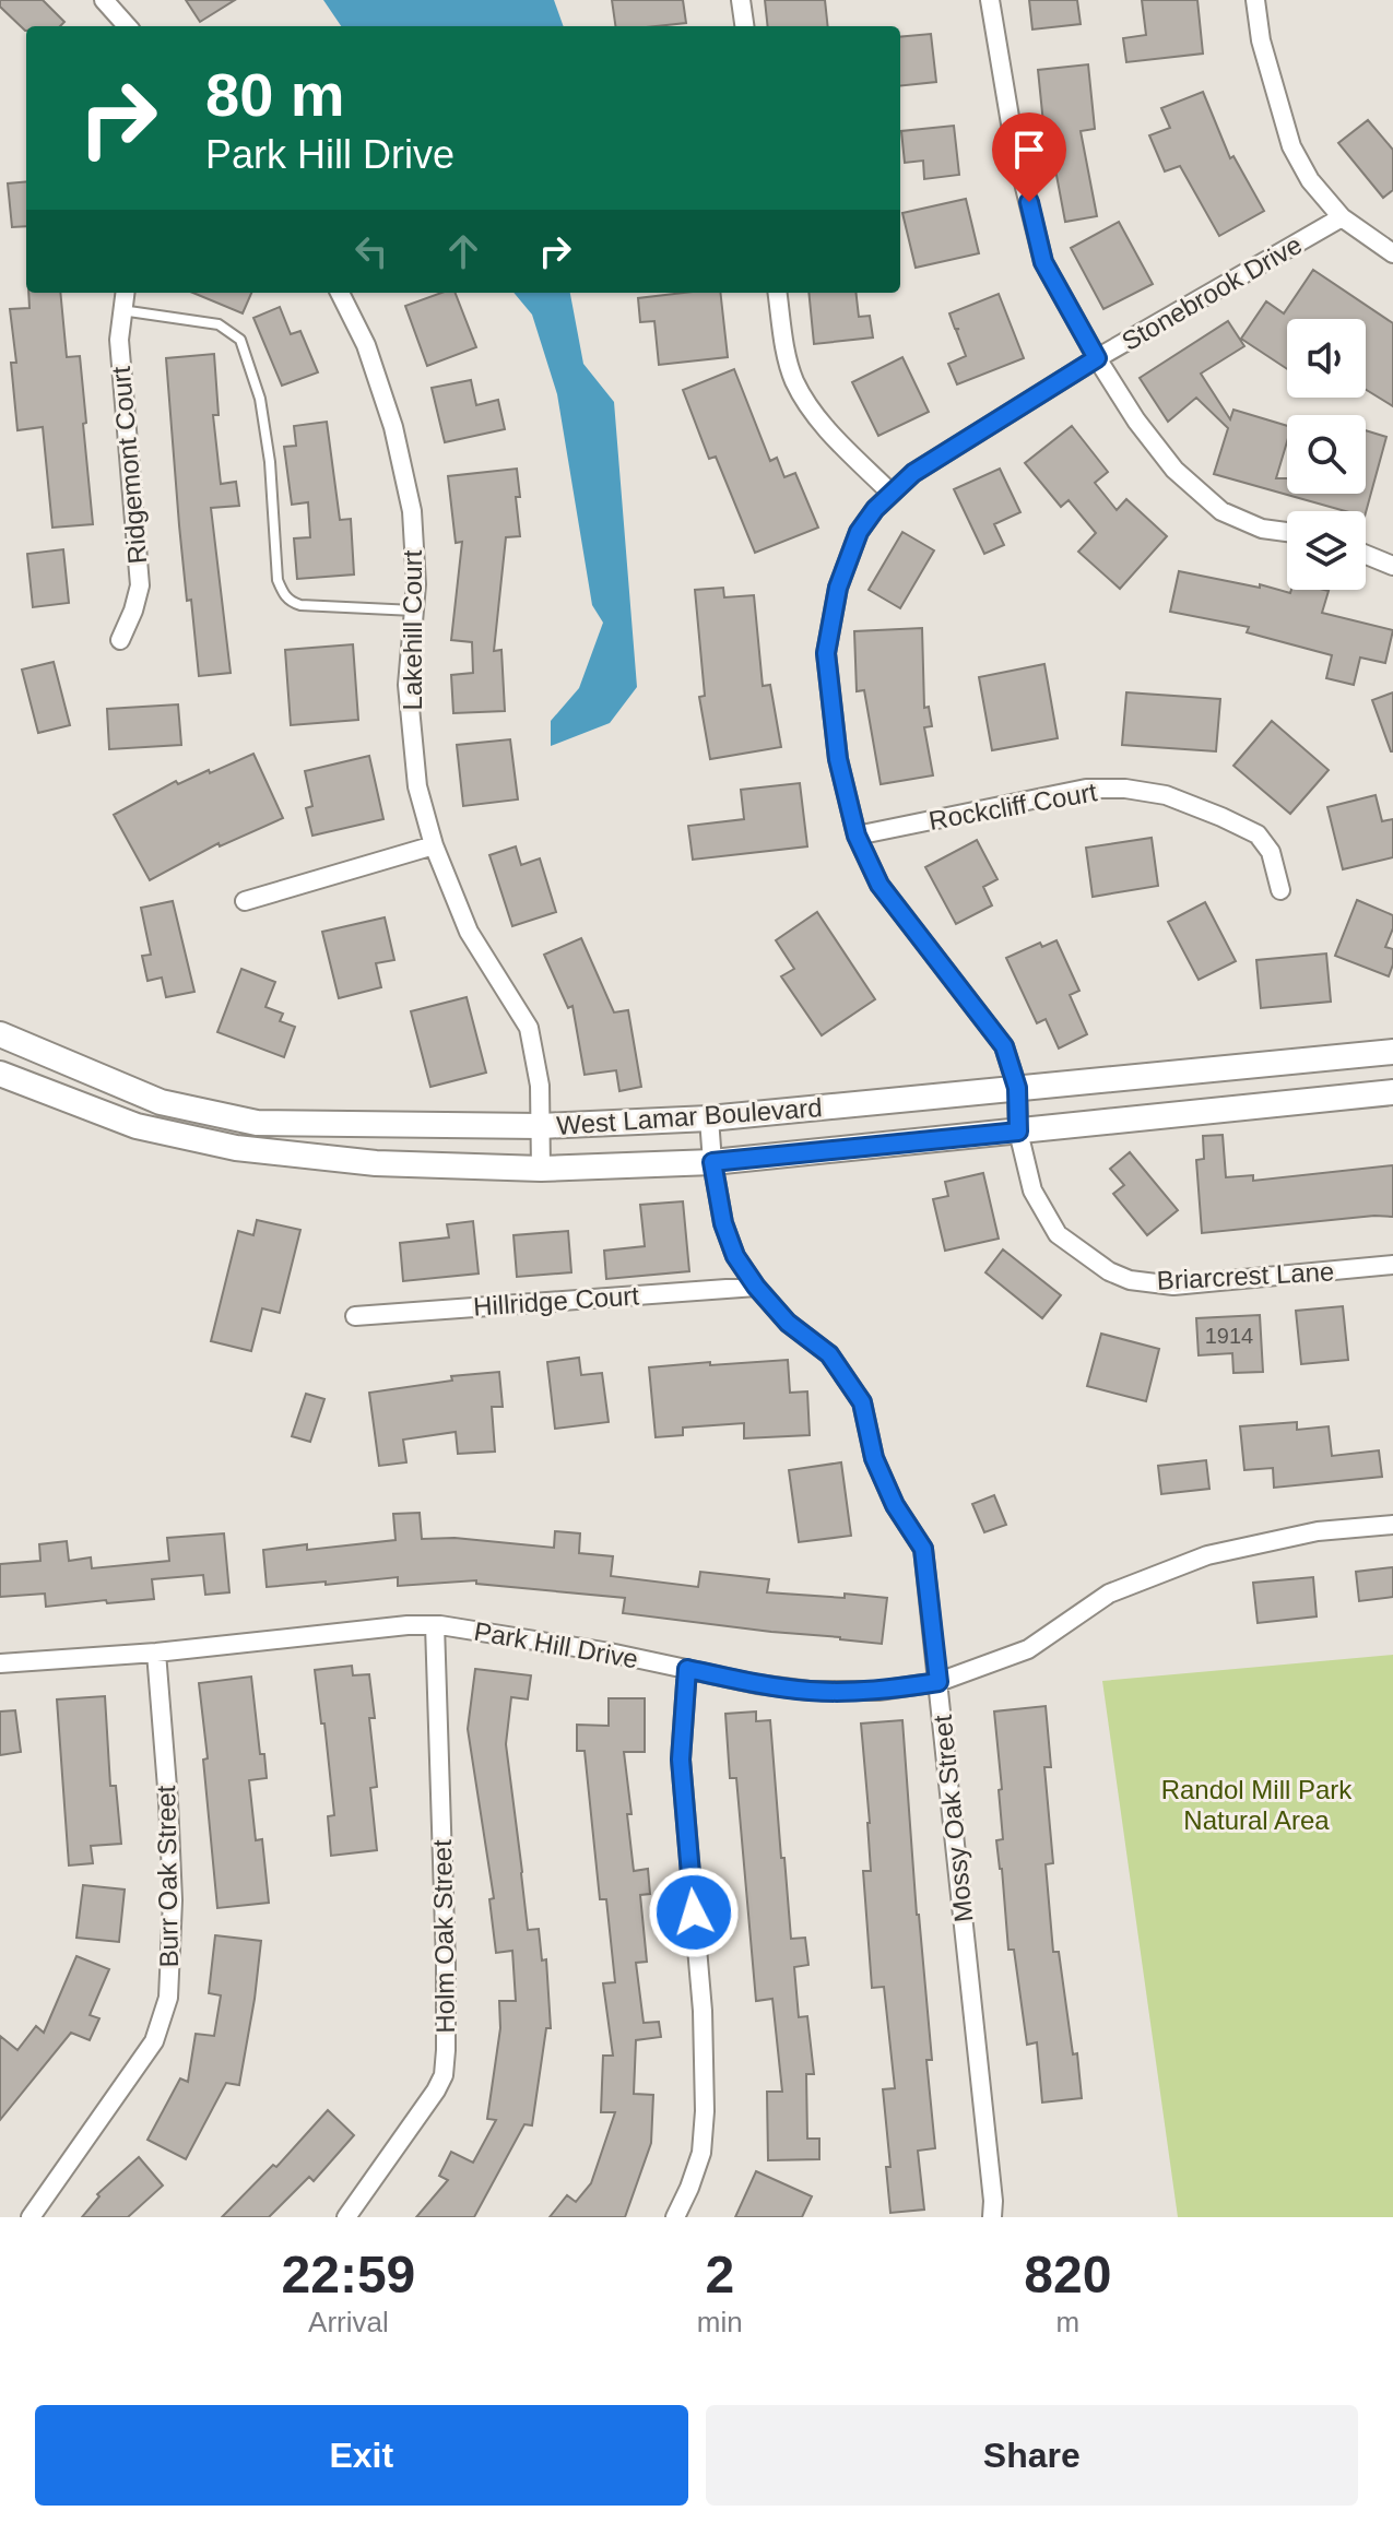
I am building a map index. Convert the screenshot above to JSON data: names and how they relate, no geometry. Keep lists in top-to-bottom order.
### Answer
{
  "streets": {
    "main road": ["West Lamar Boulevard"],
    "street": [
      "Stonebrook Drive",
      "Ridgemont Court",
      "Lakehill Court",
      "Rockcliff Court",
      "Briarcrest Lane",
      "Hillridge Court",
      "Park Hill Drive",
      "Mossy Oak Street",
      "Burr Oak Street",
      "Holm Oak Street"
    ]
  },
  "crossings": [
    ["Stonebrook Drive", "Rockcliff Court"],
    ["Stonebrook Drive", "West Lamar Boulevard"],
    ["Stonebrook Drive", "Briarcrest Lane"],
    ["Lakehill Court", "West Lamar Boulevard"],
    ["West Lamar Boulevard", "Briarcrest Lane"],
    ["West Lamar Boulevard", "Mossy Oak Street"],
    ["Hillridge Court", "Mossy Oak Street"],
    ["Park Hill Drive", "Mossy Oak Street"],
    ["Park Hill Drive", "Burr Oak Street"],
    ["Park Hill Drive", "Holm Oak Street"]
  ],
  "parks": ["Randol Mill Park Natural Area"],
  "house_numbers": ["1914"],
  "page": {
    "turn": ["80 m", "Park Hill Drive"],
    "eta": [
      "22:59",
      "Arrival",
      "2",
      "min",
      "820",
      "m"
    ],
    "buttons": ["Exit", "Share"]
  }
}
